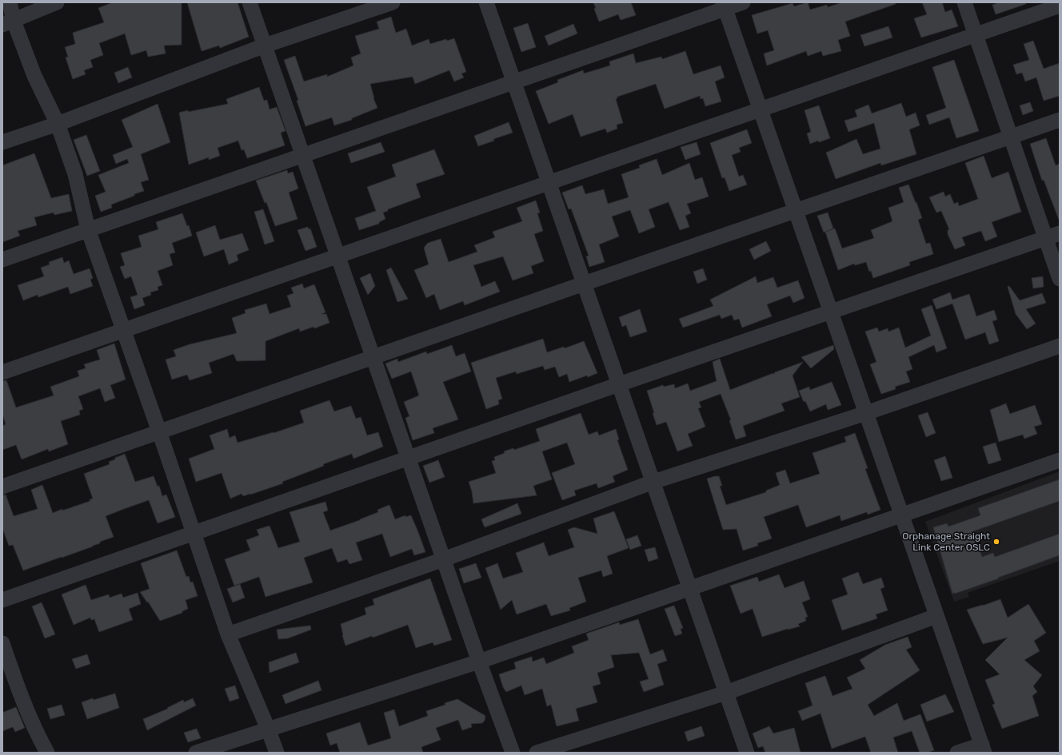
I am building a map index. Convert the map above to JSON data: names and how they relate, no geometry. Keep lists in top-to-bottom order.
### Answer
{
  "places": ["Orphanage Straight Link Center OSLC"]
}
